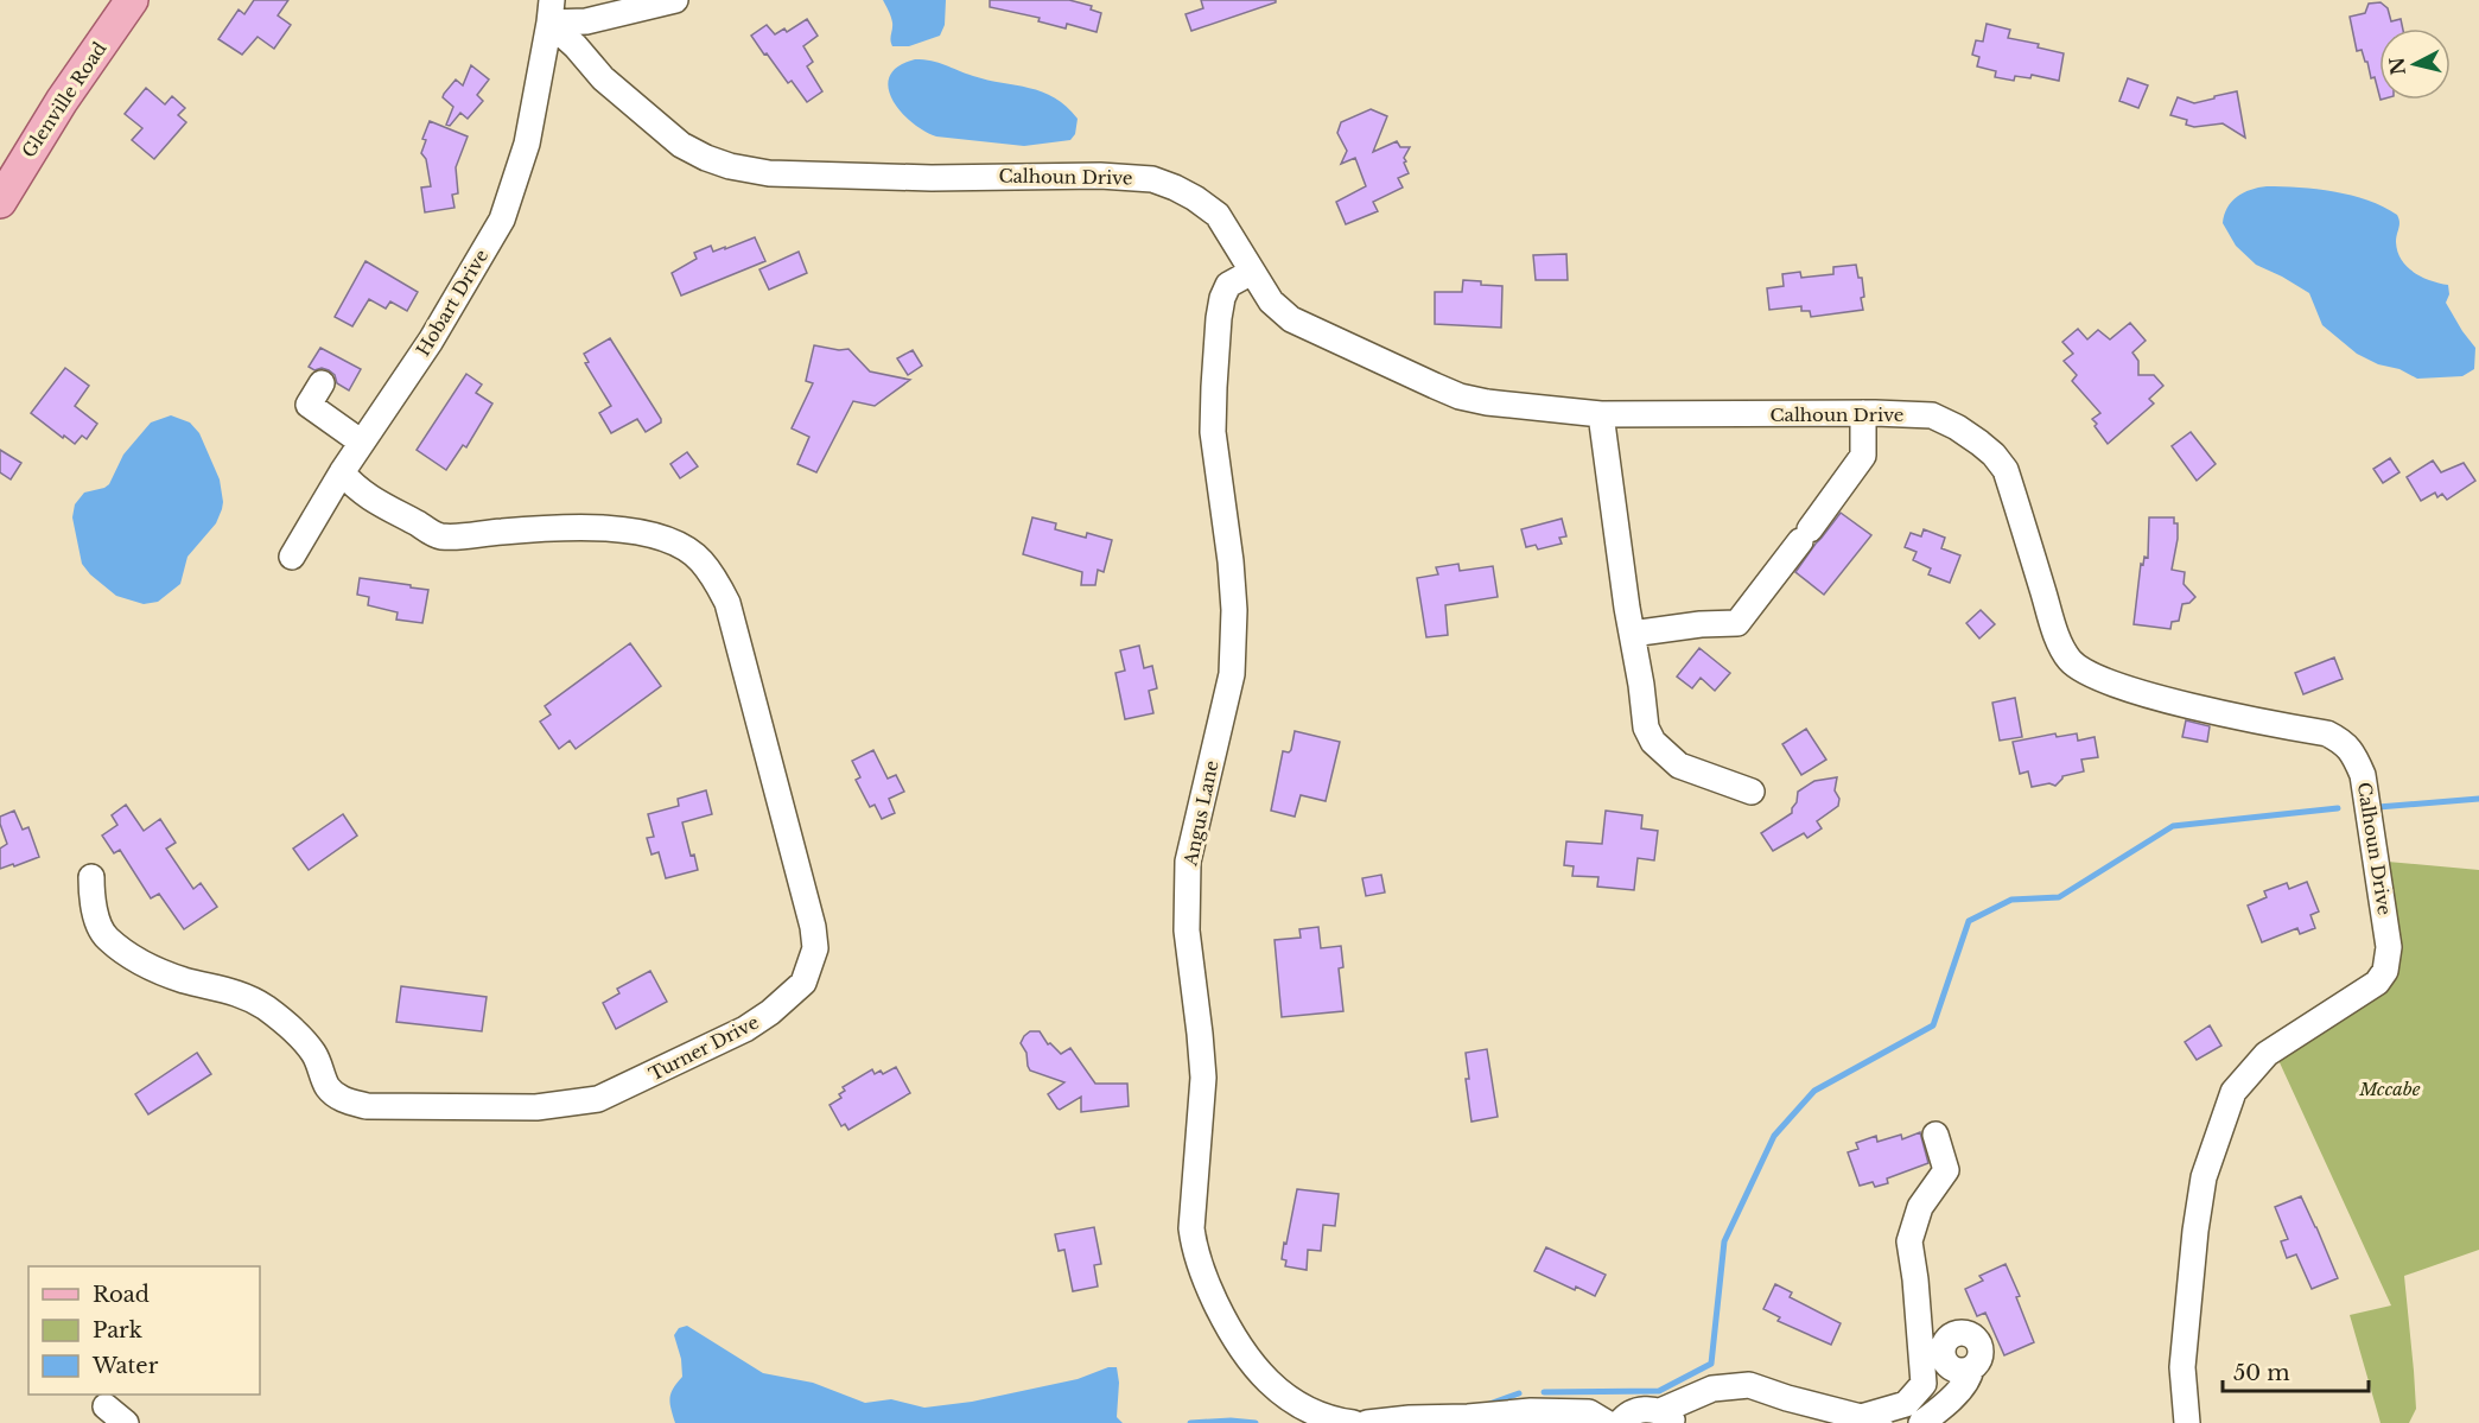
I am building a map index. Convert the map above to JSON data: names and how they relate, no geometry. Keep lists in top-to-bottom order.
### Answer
{
  "streets": {
    "main road": ["Glenville Road"],
    "street": [
      "Calhoun Drive",
      "Hobart Drive",
      "Angus Lane",
      "Turner Drive"
    ]
  },
  "crossings": [
    ["Calhoun Drive", "Hobart Drive"],
    ["Calhoun Drive", "Angus Lane"],
    ["Hobart Drive", "Turner Drive"]
  ],
  "parks": ["Mccabe"],
  "legend": ["Road", "Park", "Water"],
  "scale_bar": "50 m",
  "north": "left"
}
